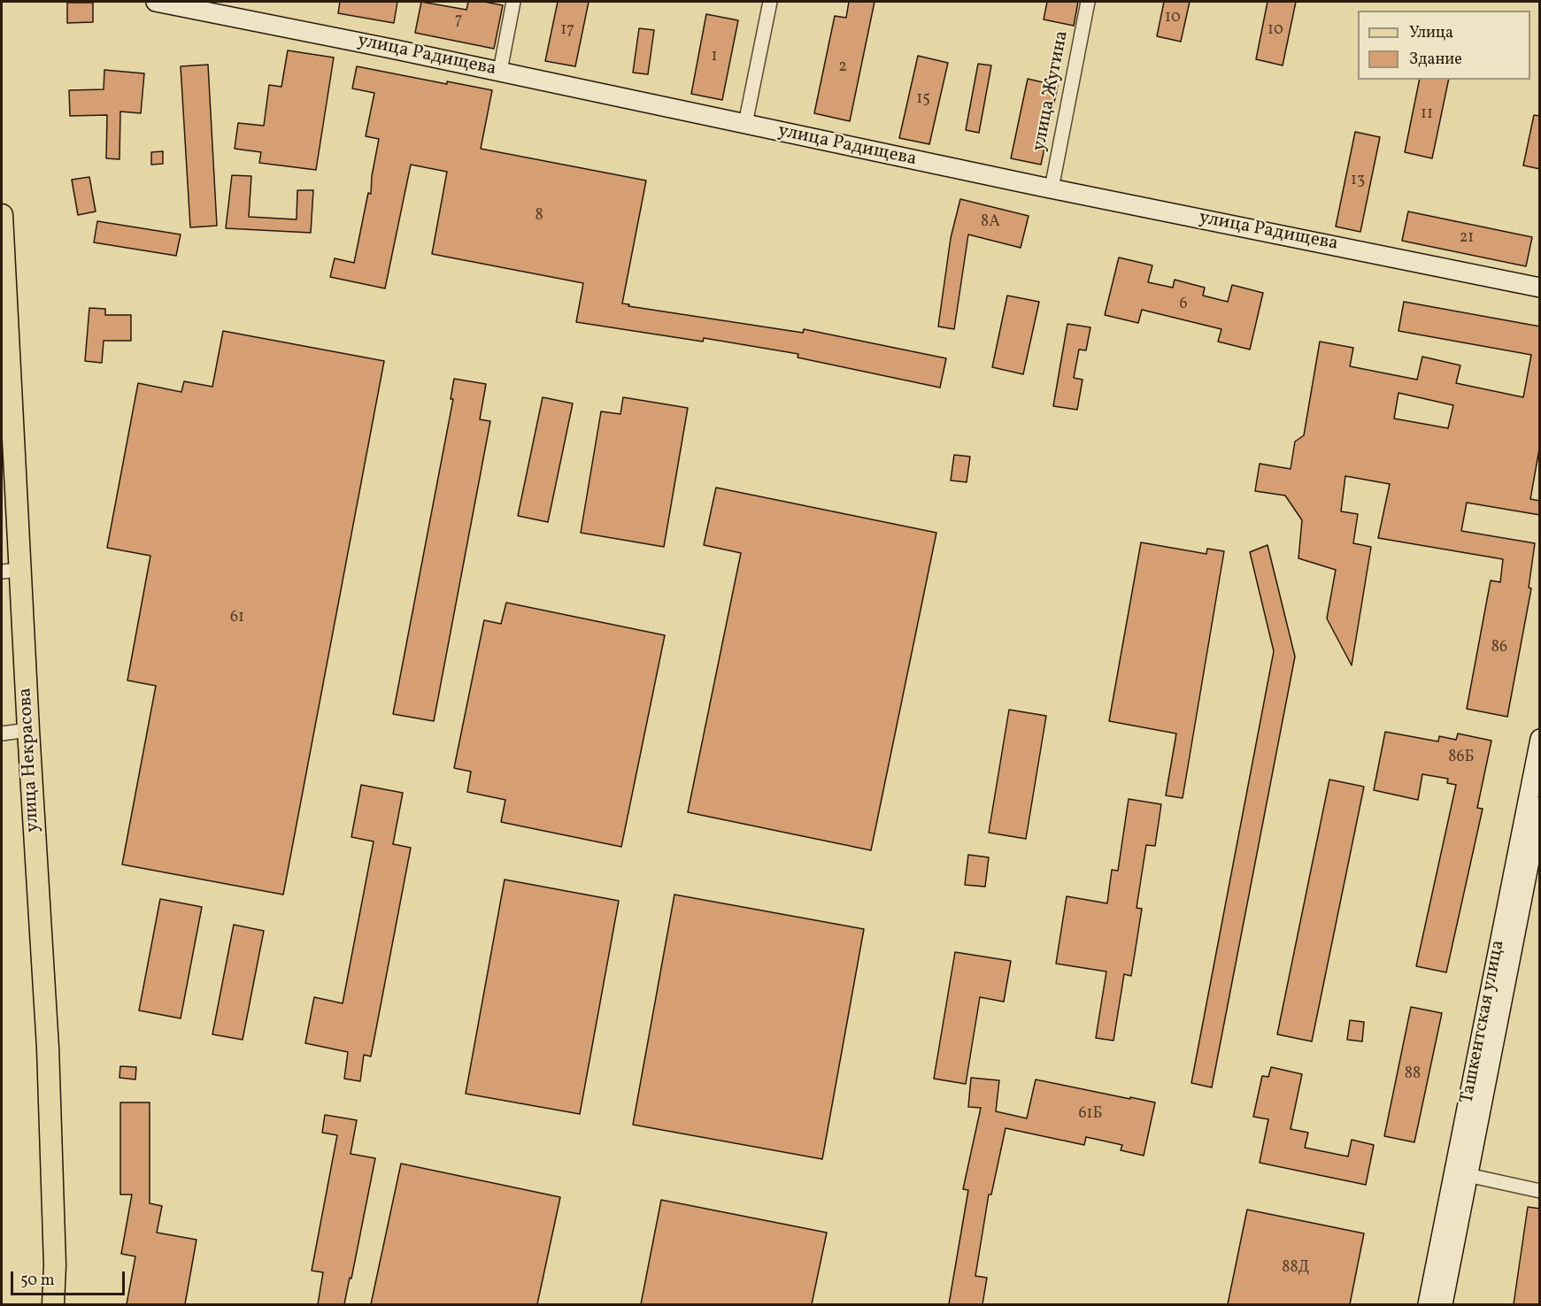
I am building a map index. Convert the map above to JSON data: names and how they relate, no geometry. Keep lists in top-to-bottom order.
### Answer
{
  "streets": {
    "main road": ["улица Некрасова"],
    "street": ["улица Радищева", "улица Жугина", "Ташкентская улица"]
  },
  "crossings": [
    ["улица Радищева", "улица Жугина"]
  ],
  "house_numbers": [
    "10",
    "7",
    "17",
    "10",
    "1",
    "2",
    "15",
    "11",
    "13",
    "8",
    "8А",
    "21",
    "6",
    "61",
    "86",
    "86Б",
    "88",
    "61Б",
    "88Д"
  ],
  "legend": ["Улица", "Здание"],
  "scale_bar": "50 m"
}
